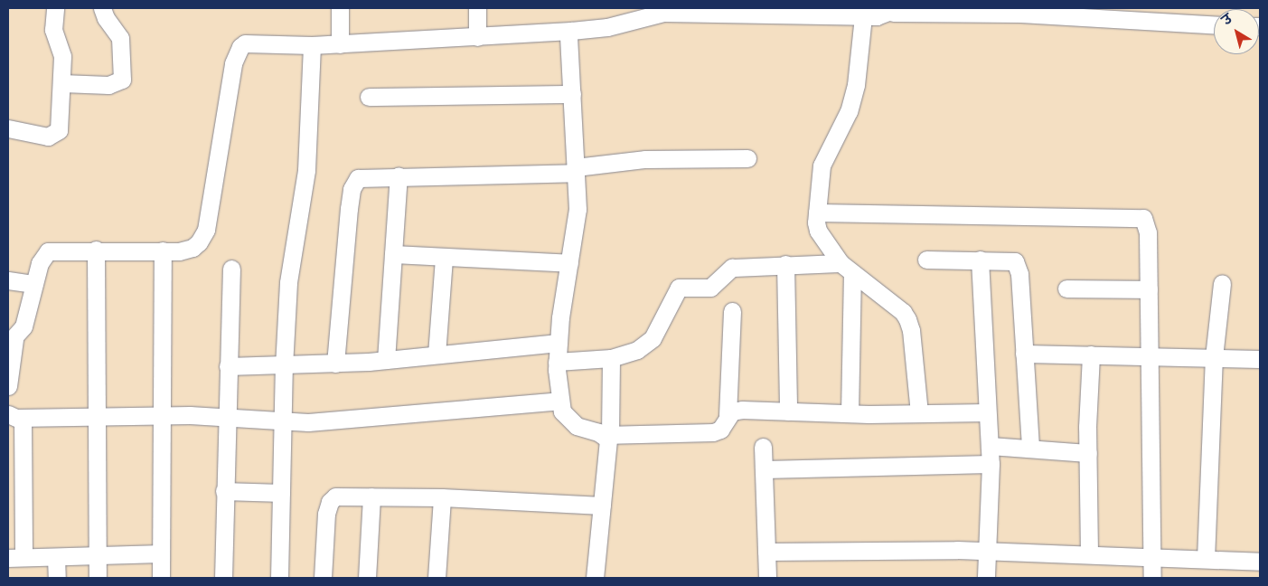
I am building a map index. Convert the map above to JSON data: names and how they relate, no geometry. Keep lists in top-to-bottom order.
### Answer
{
  "north": "top left"
}
